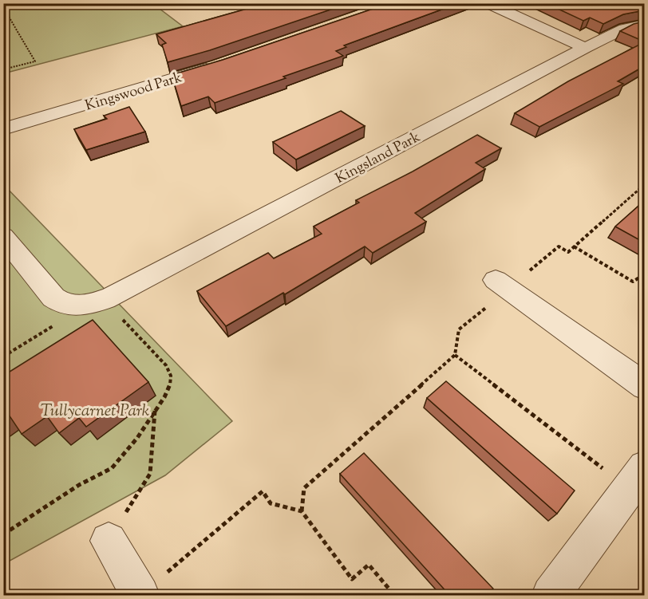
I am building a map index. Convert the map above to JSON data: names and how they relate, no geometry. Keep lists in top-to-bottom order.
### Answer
{
  "streets": {
    "street": ["Kingswood Park", "Kingsland Park"]
  },
  "parks": ["Tullycarnet Park"]
}
